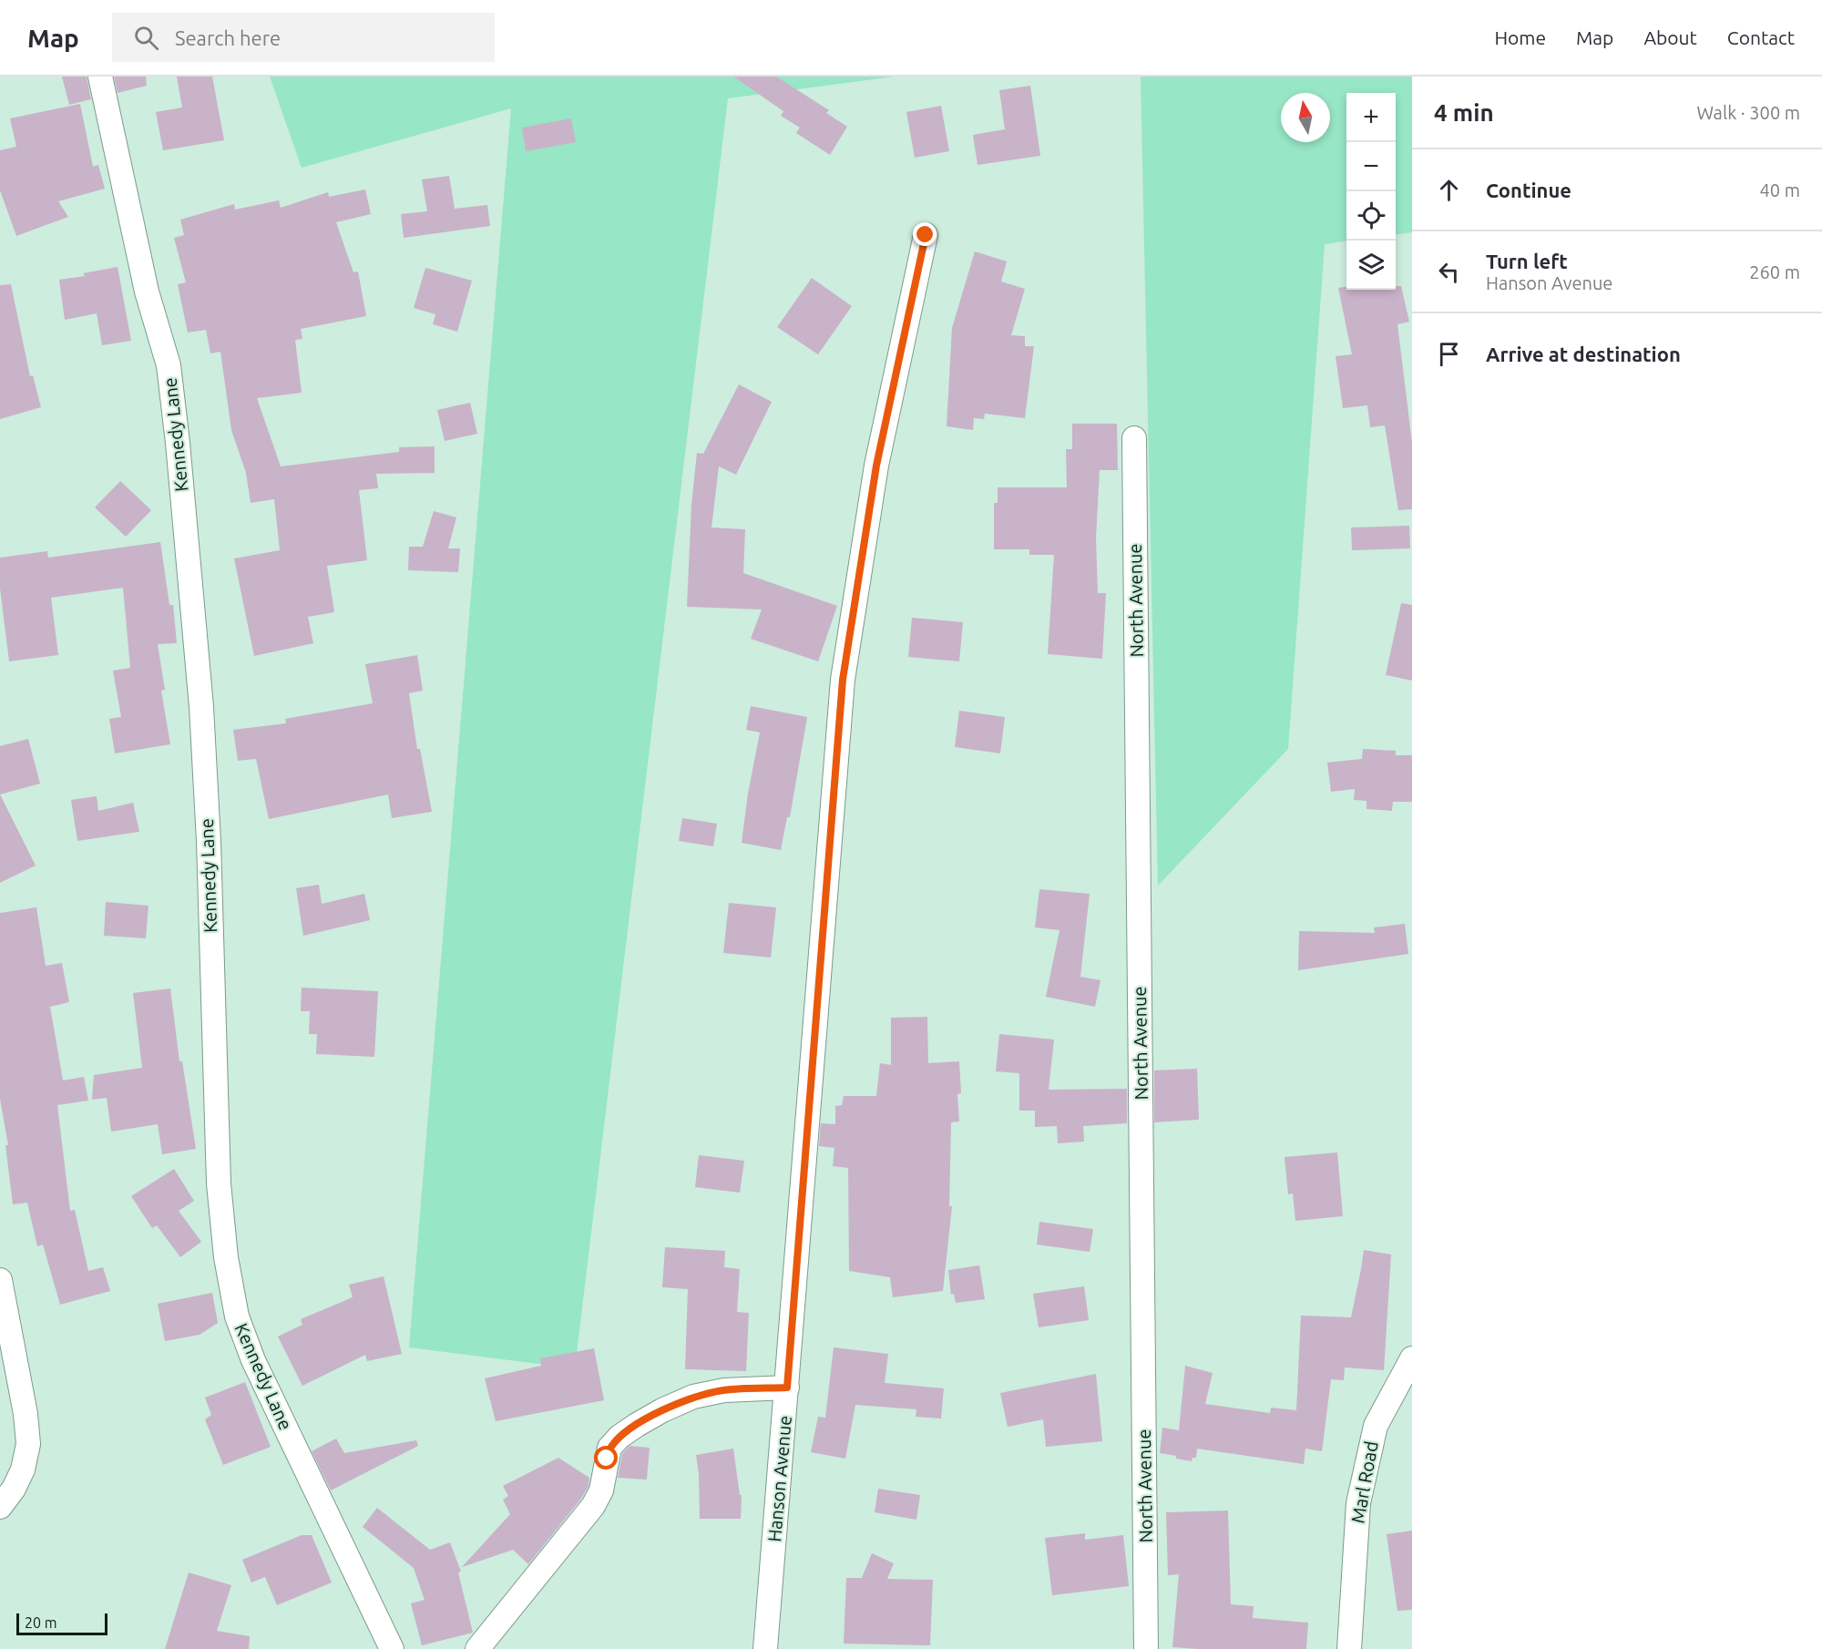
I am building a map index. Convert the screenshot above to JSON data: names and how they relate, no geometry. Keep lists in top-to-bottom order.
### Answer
{
  "streets": {
    "street": [
      "Kennedy Lane",
      "North Avenue",
      "Hanson Avenue",
      "Marl Road"
    ]
  },
  "scale_bar": "20 m",
  "north": "top",
  "page": {
    "header": "Map",
    "search": "Search here",
    "nav": [
      "Home",
      "Map",
      "About",
      "Contact"
    ],
    "heading": ["4 min", "Walk · 300 m"],
    "map_buttons": ["+", "−"],
    "list": [
      ["Continue", "40 m"],
      ["Turn left", "Hanson Avenue", "260 m"],
      "Arrive at destination"
    ],
    "scale": "20 m"
  }
}
